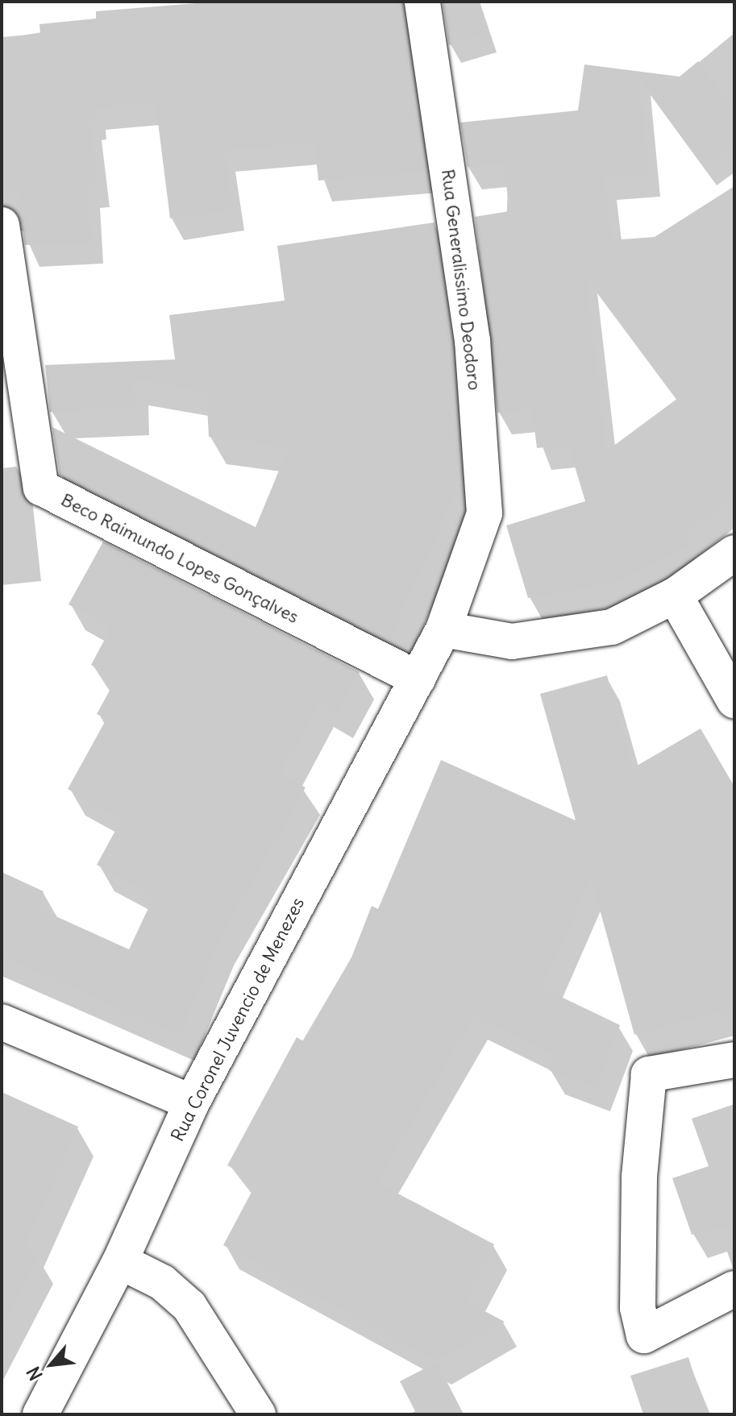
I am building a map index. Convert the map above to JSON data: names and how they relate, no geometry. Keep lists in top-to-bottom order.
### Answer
{
  "streets": {
    "street": ["Rua Generalissimo Deodoro", "Beco Raimundo Lopes Gonçalves", "Rua Coronel Juvencio de Menezes"]
  },
  "crossings": [
    ["Rua Generalissimo Deodoro", "Rua Coronel Juvencio de Menezes"],
    ["Beco Raimundo Lopes Gonçalves", "Rua Coronel Juvencio de Menezes"]
  ],
  "north": "bottom left"
}
